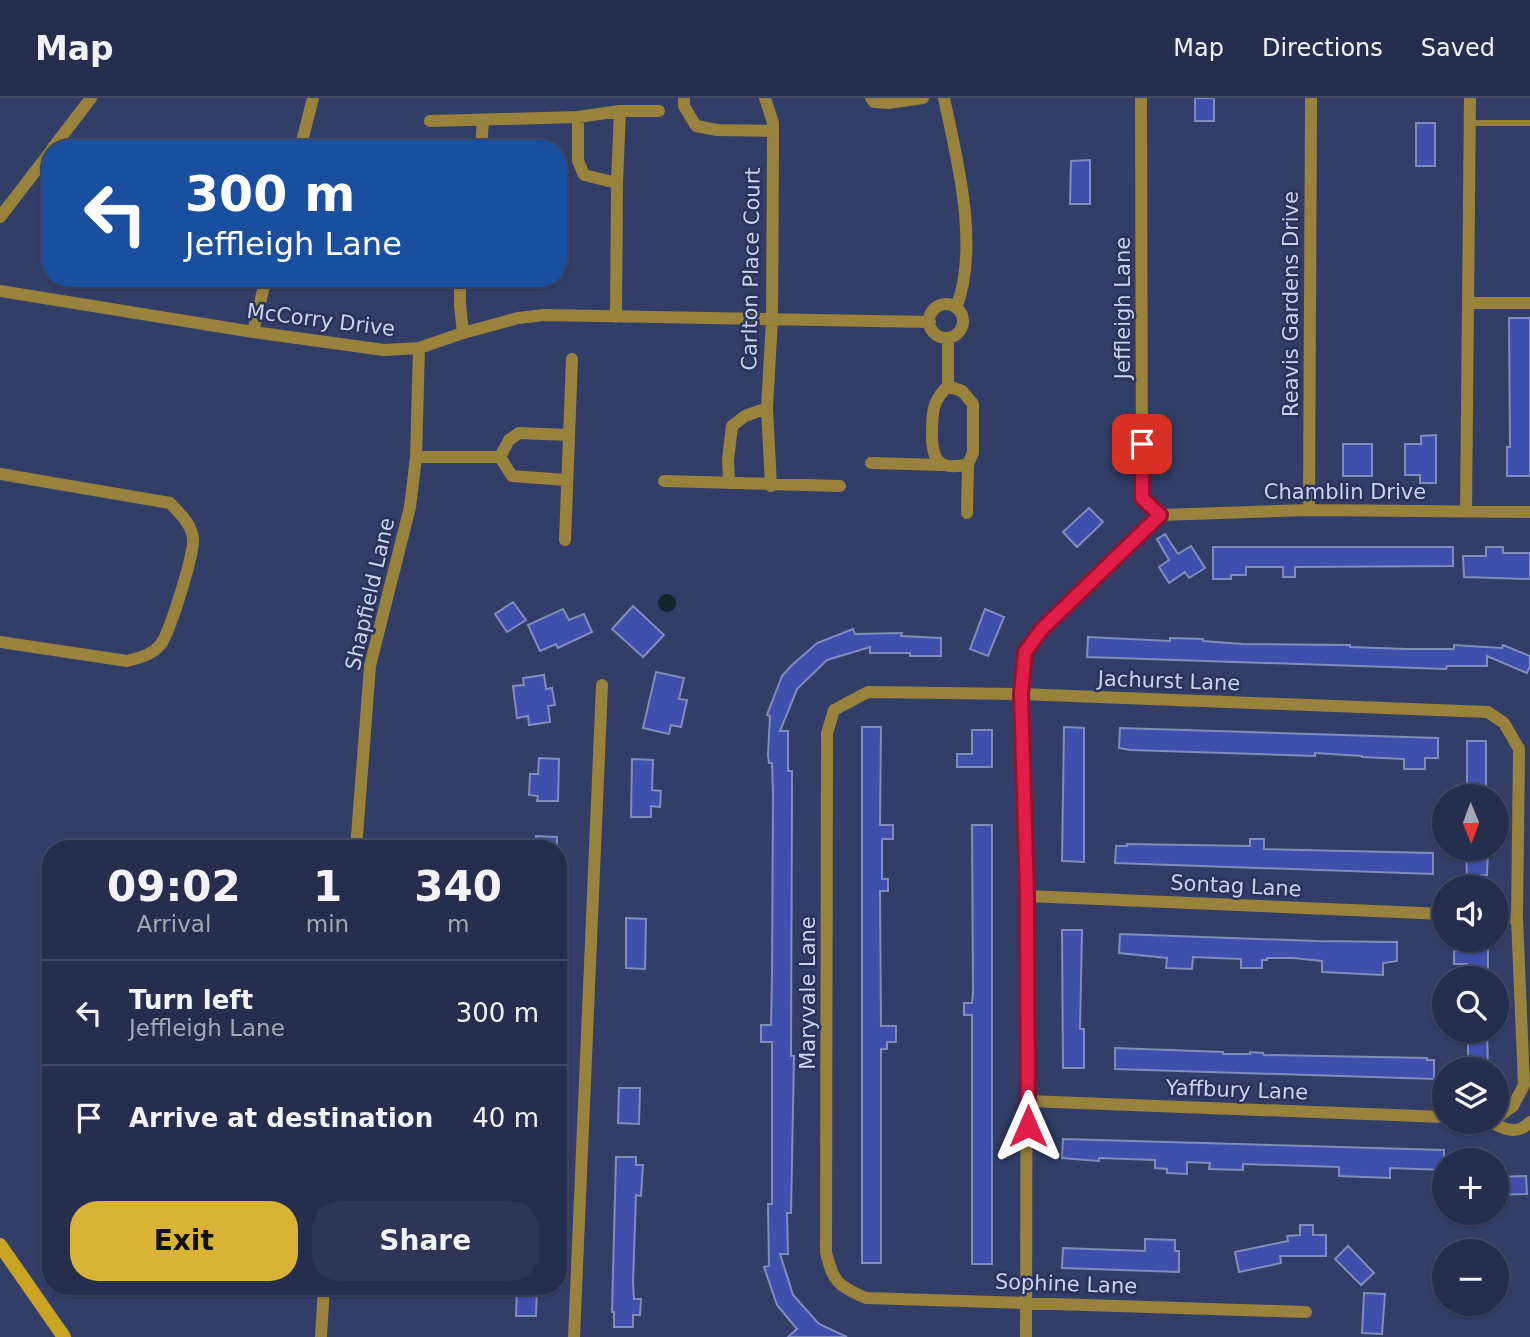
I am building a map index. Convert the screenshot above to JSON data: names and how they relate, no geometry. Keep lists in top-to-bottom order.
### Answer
{
  "streets": {
    "street": [
      "Carlton Place Court",
      "Reavis Gardens Drive",
      "Jeffleigh Lane",
      "McCorry Drive",
      "Chamblin Drive",
      "Shapfield Lane",
      "Jachurst Lane",
      "Sontag Lane",
      "Maryvale Lane",
      "Yaffbury Lane",
      "Sophine Lane"
    ]
  },
  "crossings": [
    ["Carlton Place Court", "McCorry Drive"],
    ["Reavis Gardens Drive", "Chamblin Drive"],
    ["Jeffleigh Lane", "Chamblin Drive"],
    ["McCorry Drive", "Shapfield Lane"],
    ["Jachurst Lane", "Maryvale Lane"],
    ["Maryvale Lane", "Sophine Lane"]
  ],
  "north": "bottom",
  "page": {
    "header": "Map",
    "nav": ["Map", "Directions", "Saved"],
    "turn": ["300 m", "Jeffleigh Lane"],
    "map_buttons": ["+", "−"],
    "eta": [
      "09:02",
      "Arrival",
      "1",
      "min",
      "340",
      "m"
    ],
    "list": [
      {
        "name": "Turn left",
        "note": "Jeffleigh Lane",
        "value": "300 m"
      },
      {
        "name": "Arrive at destination",
        "value": "40 m"
      }
    ],
    "buttons": ["Exit", "Share"]
  }
}
